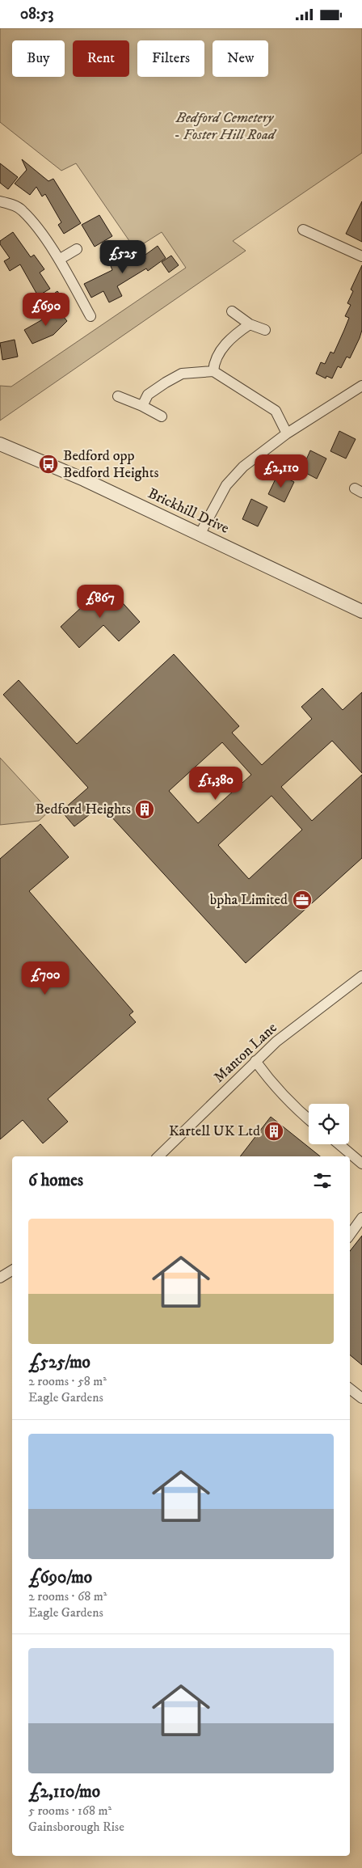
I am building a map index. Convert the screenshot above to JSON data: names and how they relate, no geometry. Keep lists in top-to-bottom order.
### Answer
{
  "streets": {
    "street": ["Brickhill Drive", "Manton Lane"]
  },
  "parks": ["Bedford Cemetery - Foster Hill Road"],
  "places": {
    "bus stop": ["Bedford opp Bedford Heights"],
    "building": ["Bedford Heights", "Kartell UK Ltd"],
    "office": ["bpha Limited"]
  },
  "page": {
    "status": "08:53",
    "chip": [
      "Buy",
      "Rent",
      "Filters",
      "New"
    ],
    "price": [
      "£525",
      "£690",
      "£2,110",
      "£867",
      "£1,380",
      "£700"
    ],
    "heading": "6 homes",
    "list": [
      {
        "name": "£525/mo",
        "note": "2 rooms · 58 m² · Eagle Gardens"
      },
      {
        "name": "£690/mo",
        "note": "2 rooms · 68 m² · Eagle Gardens"
      },
      {
        "name": "£2,110/mo",
        "note": "5 rooms · 168 m² · Gainsborough Rise"
      }
    ]
  }
}
